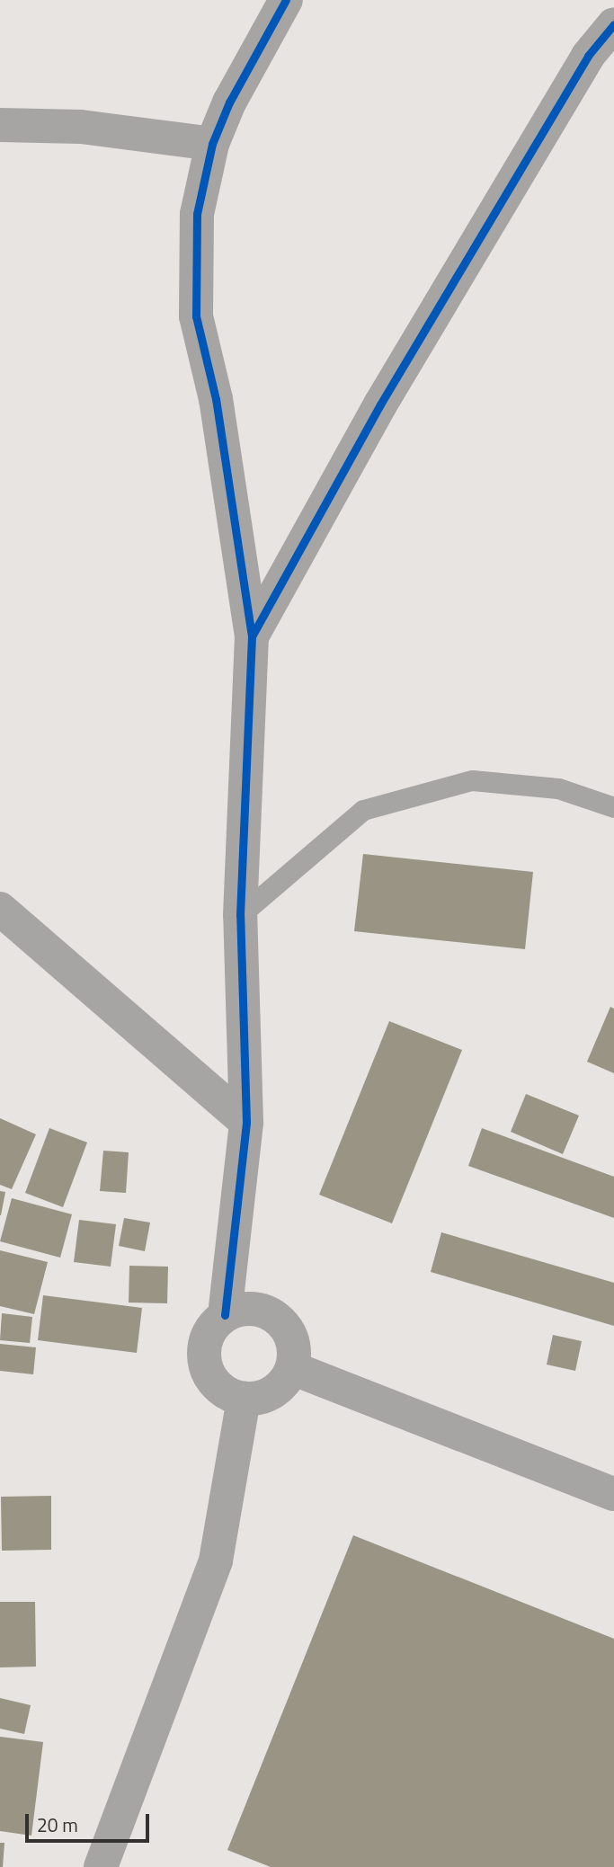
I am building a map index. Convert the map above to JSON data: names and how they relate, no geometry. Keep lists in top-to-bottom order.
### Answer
{
  "scale_bar": "20 m"
}
